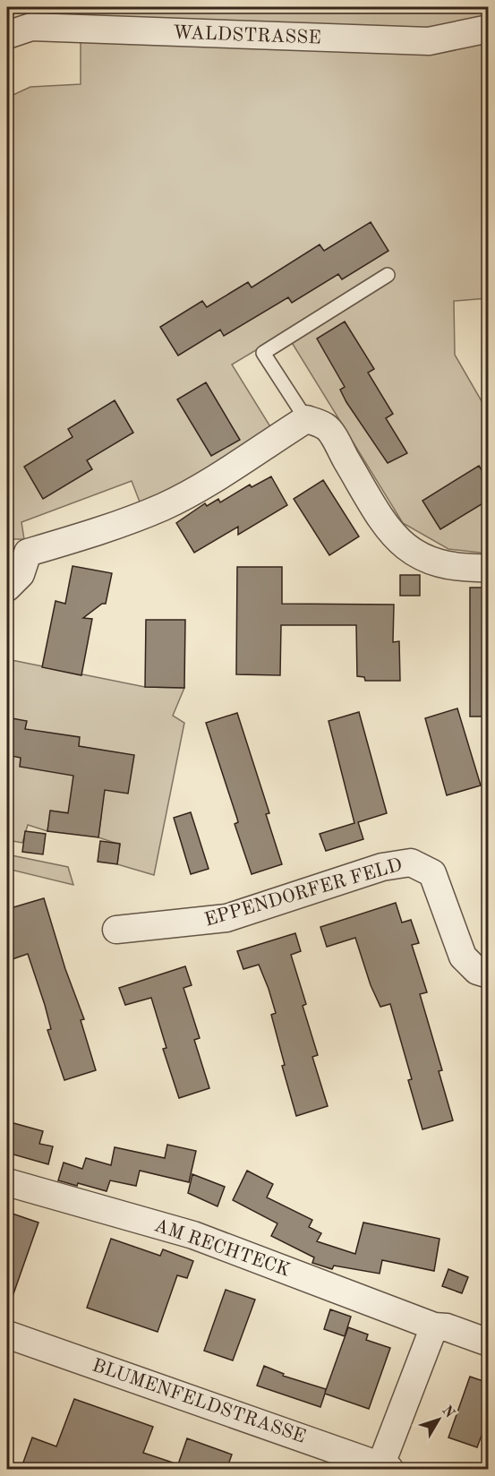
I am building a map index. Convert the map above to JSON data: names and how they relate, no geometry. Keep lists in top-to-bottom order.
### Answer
{
  "streets": {
    "street": [
      "WALDSTRASSE",
      "EPPENDORFER FELD",
      "AM RECHTECK",
      "BLUMENFELDSTRASSE"
    ]
  },
  "north": "top right"
}
